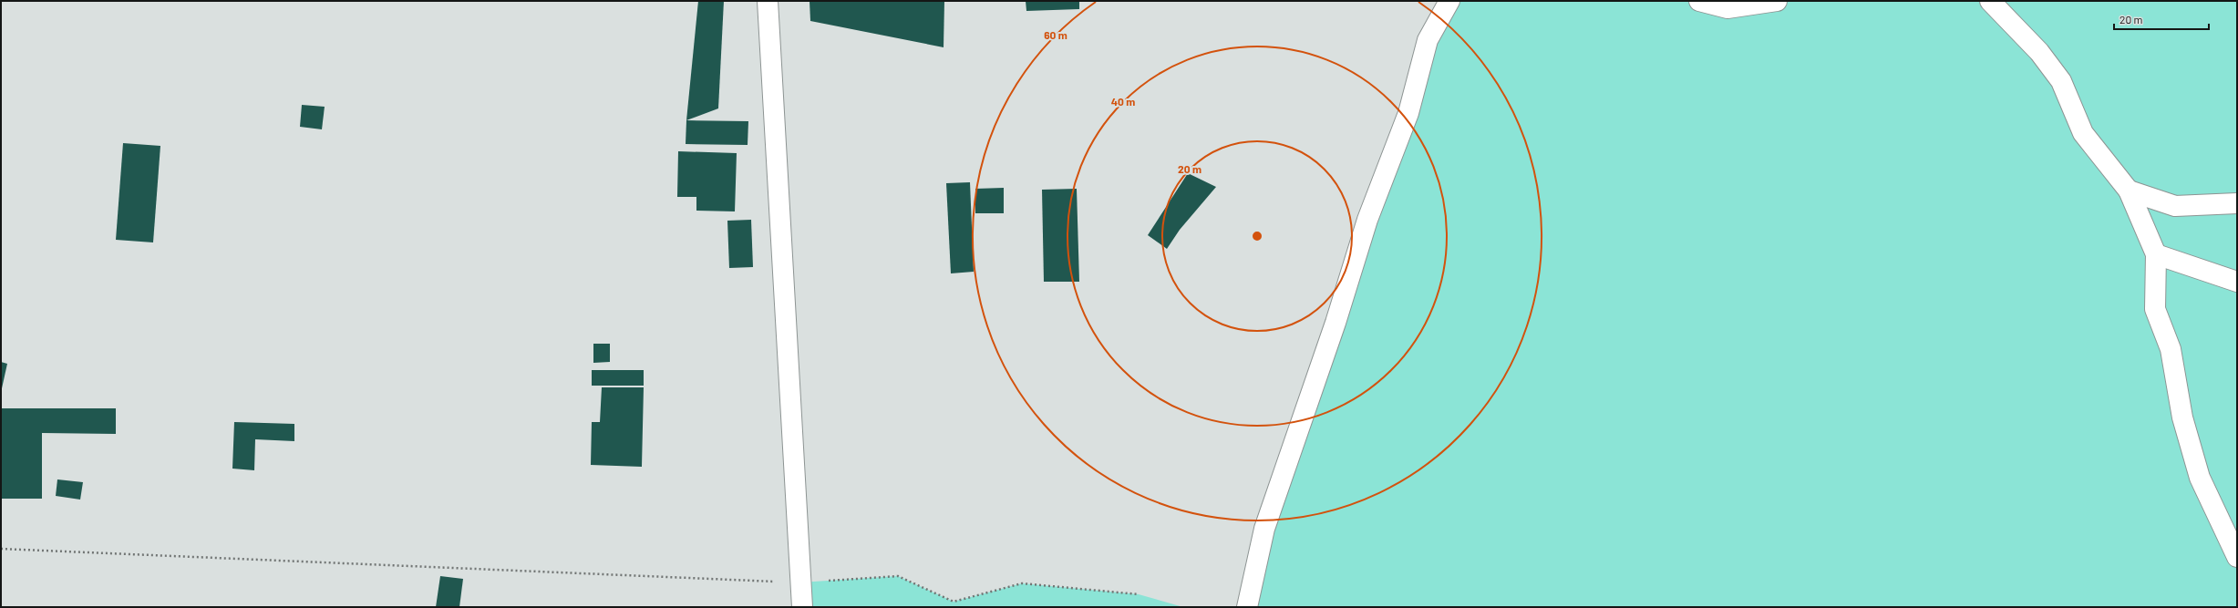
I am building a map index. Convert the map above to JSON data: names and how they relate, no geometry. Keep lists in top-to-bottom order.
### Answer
{
  "scale_bar": "20 m",
  "rings": ["60 m", "40 m", "20 m"]
}
